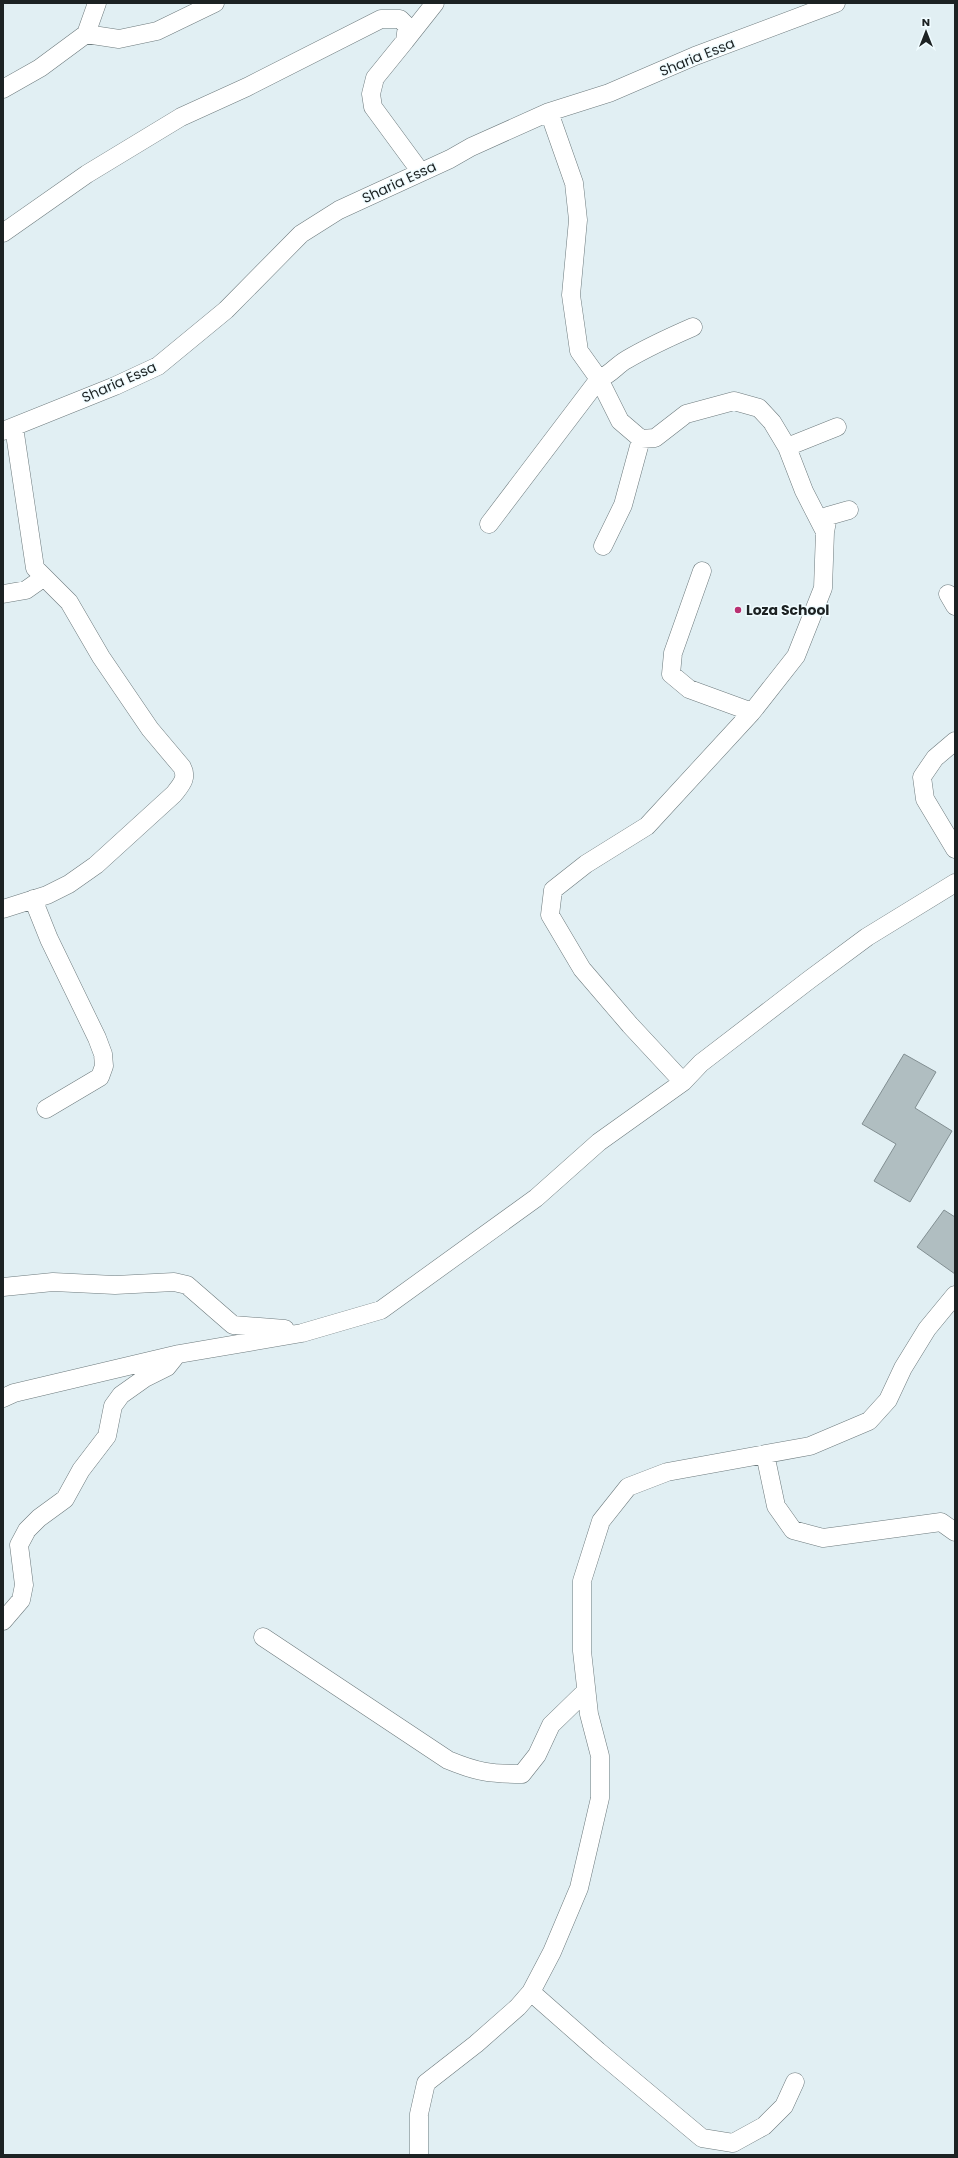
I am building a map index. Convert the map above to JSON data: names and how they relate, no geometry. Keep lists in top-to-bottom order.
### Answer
{
  "streets": {
    "street": ["Sharia Essa"]
  },
  "places": ["Loza School"],
  "north": "top"
}
